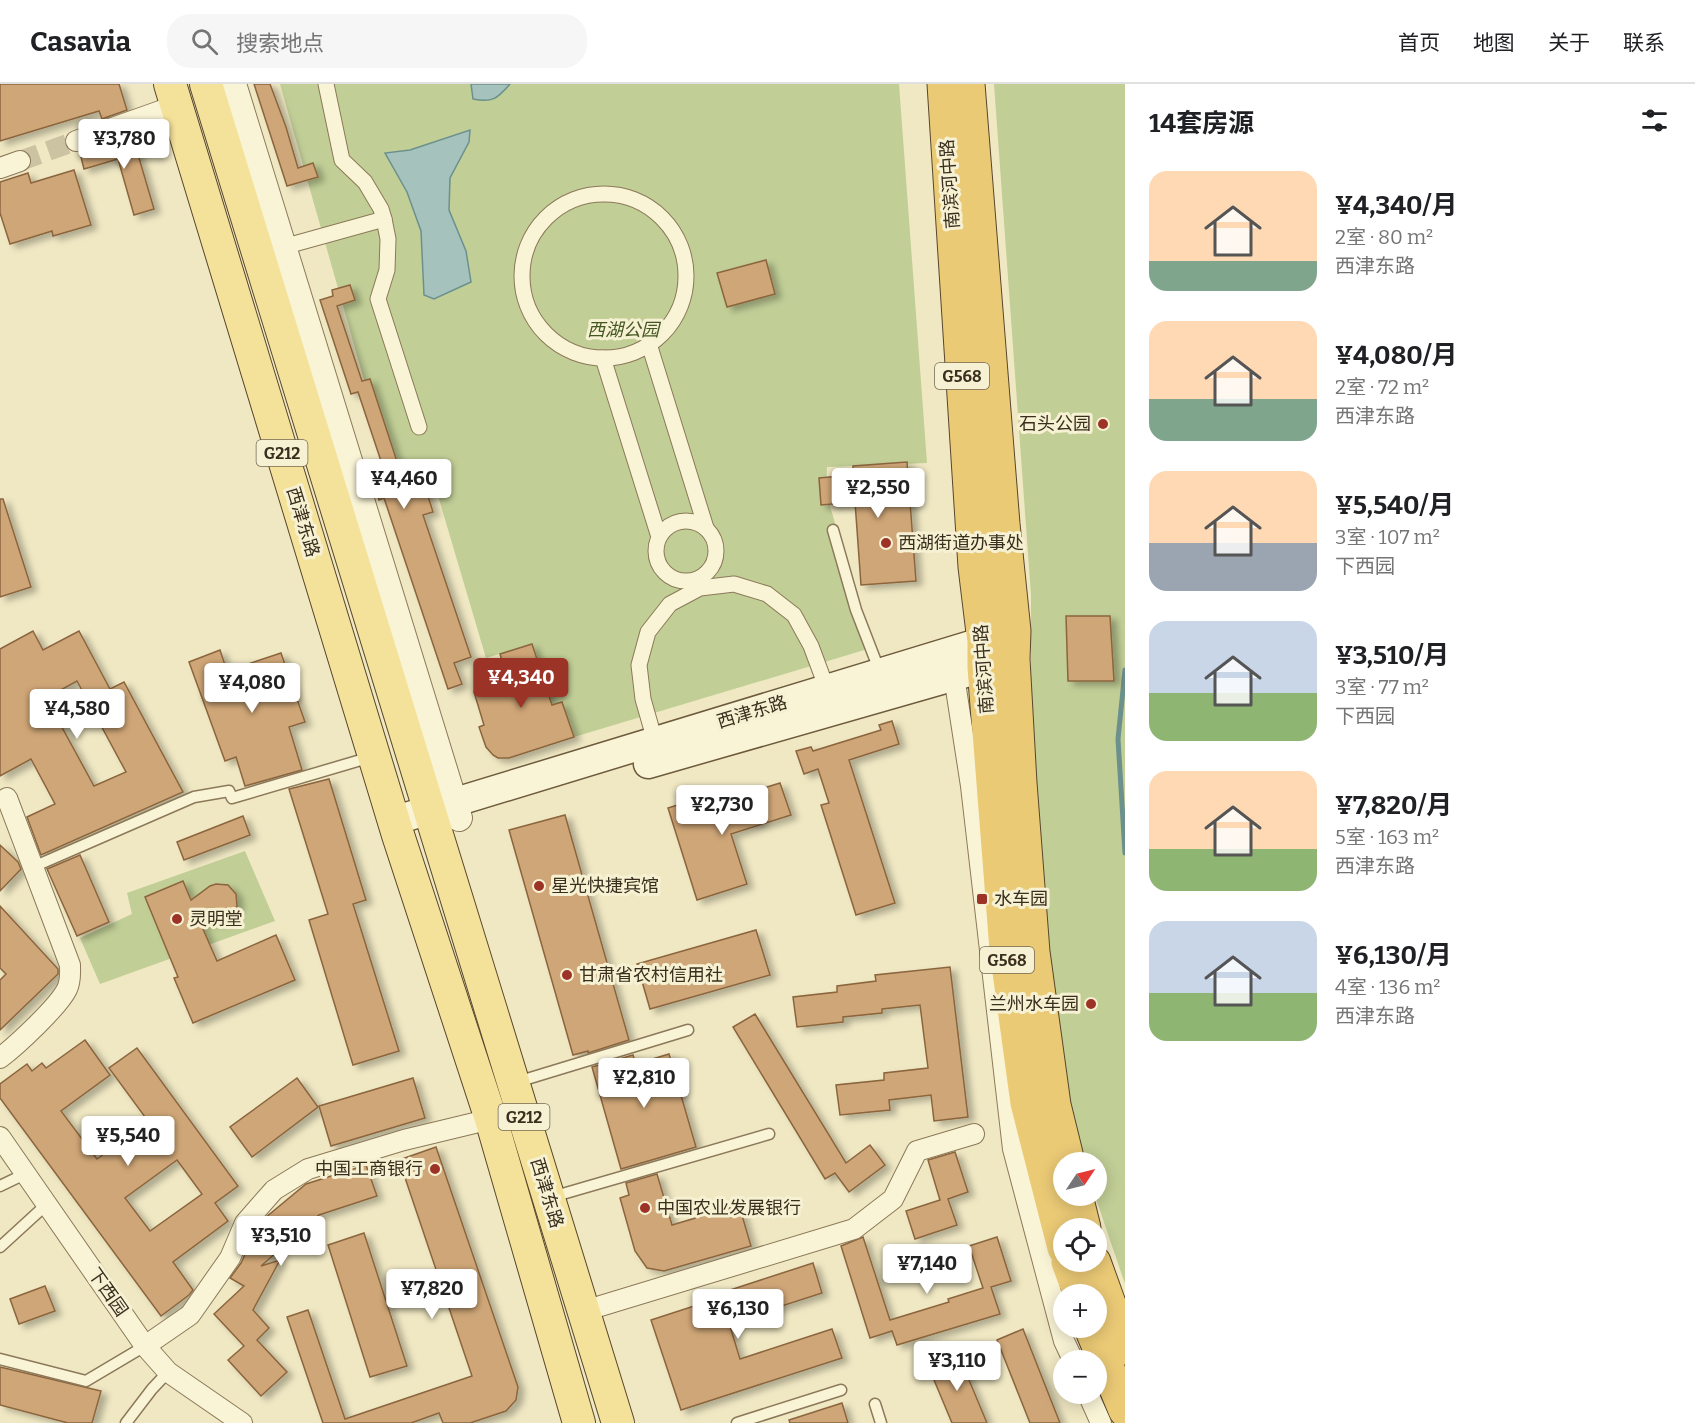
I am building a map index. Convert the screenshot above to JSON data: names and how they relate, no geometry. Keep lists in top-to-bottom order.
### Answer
{
  "streets": {
    "highway": ["南滨河中路", "G568"],
    "main road": ["G212", "西津东路"],
    "street": ["下西园"]
  },
  "crossings": [
    ["南滨河中路", "西津东路"]
  ],
  "parks": ["西湖公园"],
  "places": {
    "other": [
      "石头公园",
      "西湖街道办事处",
      "星光快捷宾馆",
      "灵明堂",
      "甘肃省农村信用社",
      "兰州水车园",
      "中国工商银行",
      "中国农业发展银行"
    ],
    "transit": ["水车园"]
  },
  "north": "top right",
  "page": {
    "header": "Casavia",
    "search": "搜索地点",
    "nav": [
      "首页",
      "地图",
      "关于",
      "联系"
    ],
    "heading": "14套房源",
    "price": [
      "¥3,780",
      "¥4,460",
      "¥2,550",
      "¥4,340",
      "¥4,080",
      "¥4,580",
      "¥2,730",
      "¥2,810",
      "¥5,540",
      "¥3,510",
      "¥7,140",
      "¥7,820",
      "¥6,130",
      "¥3,110"
    ],
    "list": [
      {
        "name": "¥4,340/月",
        "note": "2室 · 80 m² · 西津东路"
      },
      {
        "name": "¥4,080/月",
        "note": "2室 · 72 m² · 西津东路"
      },
      {
        "name": "¥5,540/月",
        "note": "3室 · 107 m² · 下西园"
      },
      {
        "name": "¥3,510/月",
        "note": "3室 · 77 m² · 下西园"
      },
      {
        "name": "¥7,820/月",
        "note": "5室 · 163 m² · 西津东路"
      },
      {
        "name": "¥6,130/月",
        "note": "4室 · 136 m² · 西津东路"
      }
    ],
    "map_buttons": ["+", "−"]
  }
}
